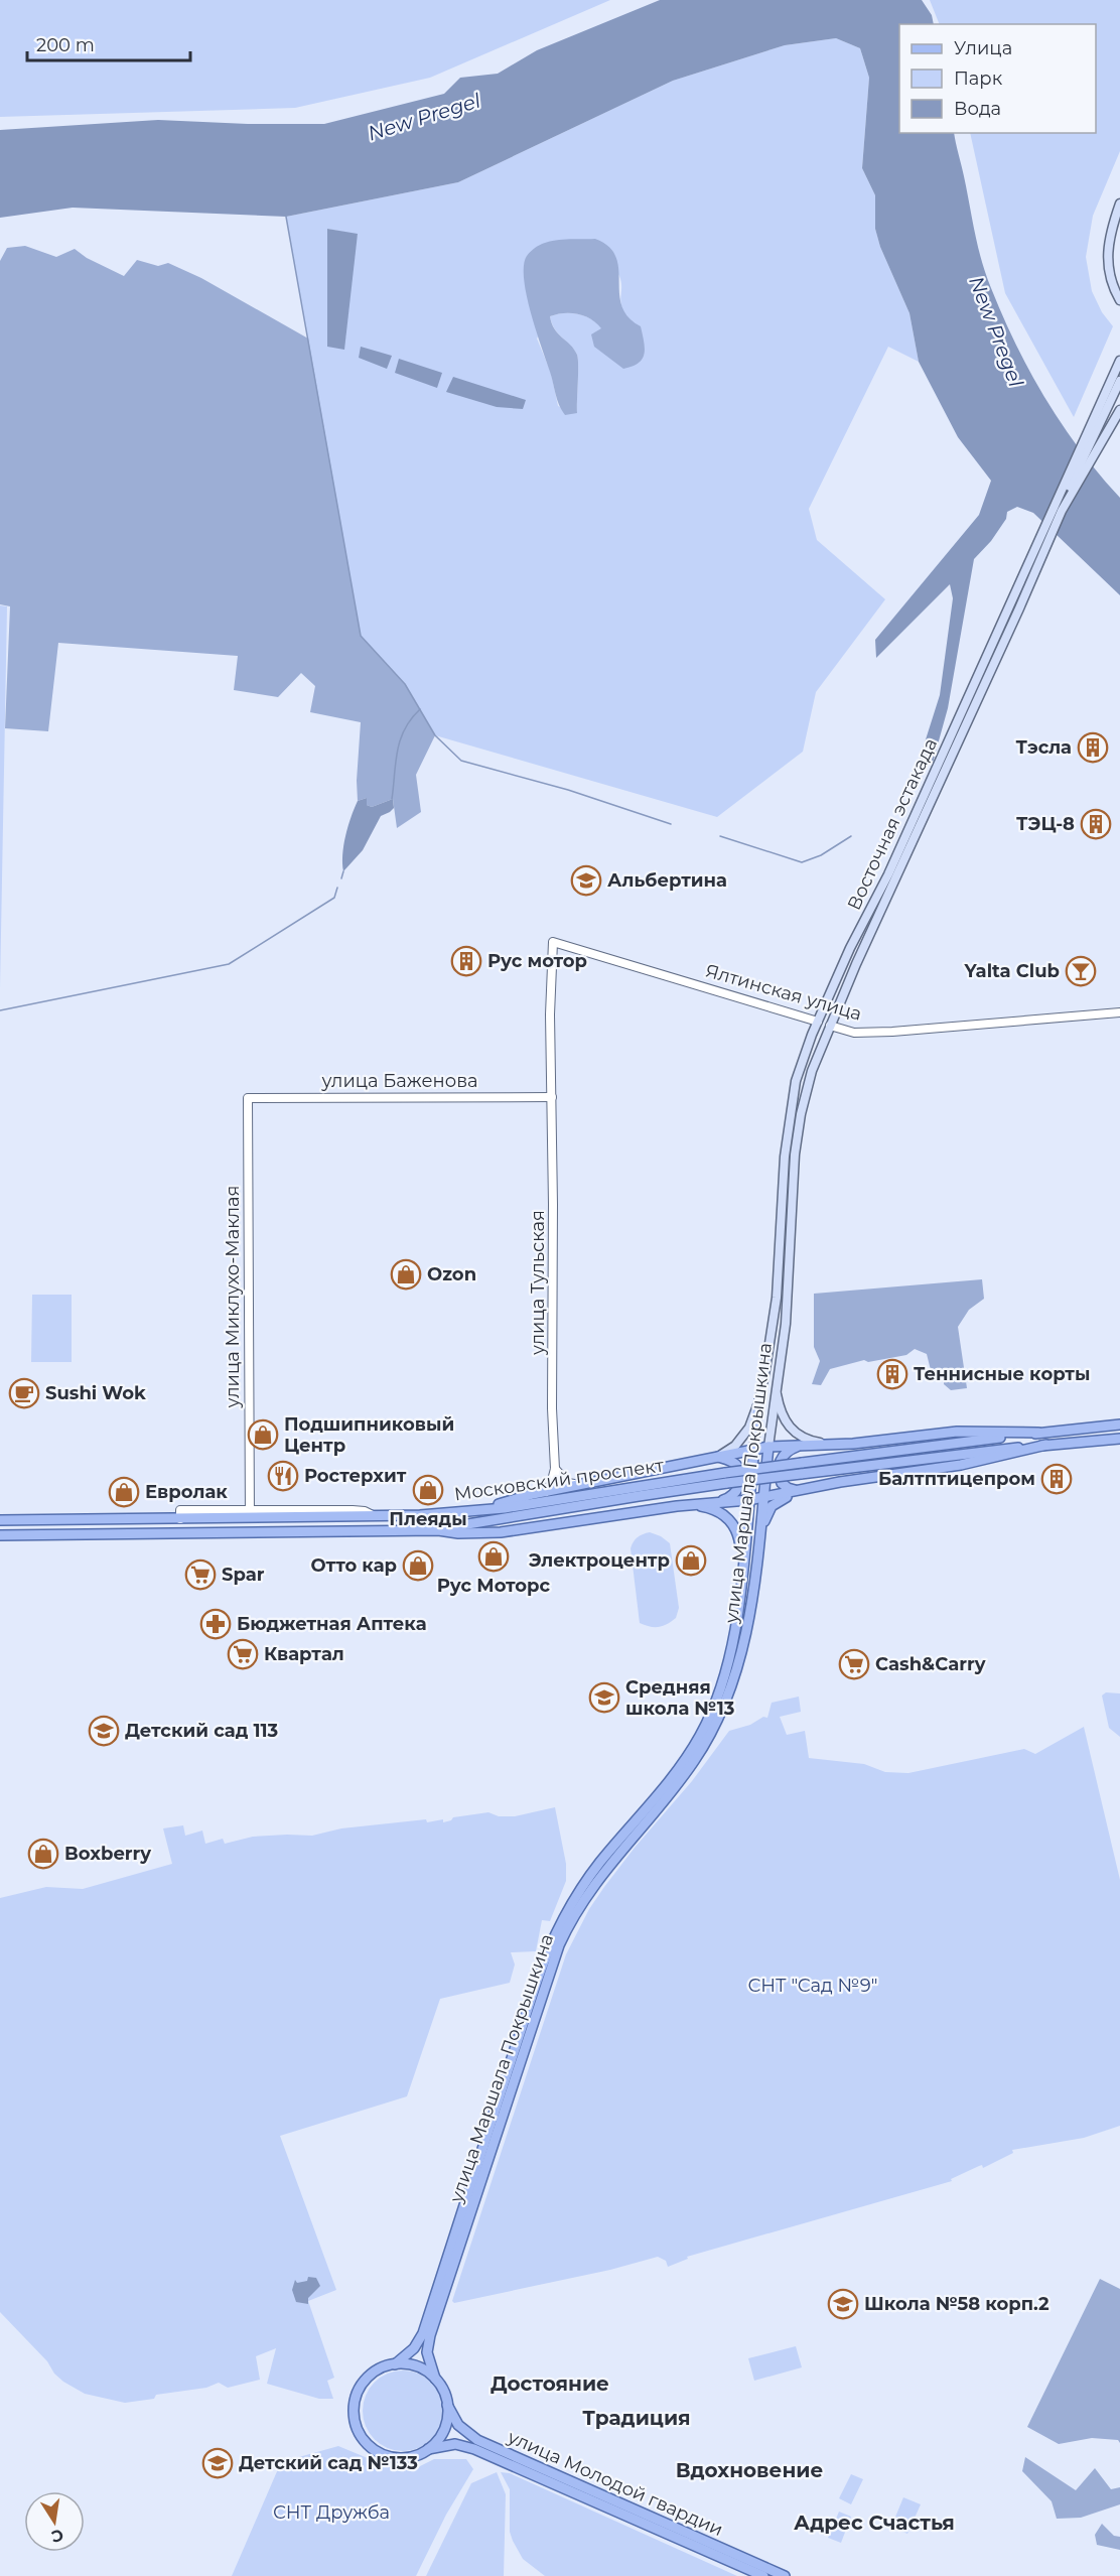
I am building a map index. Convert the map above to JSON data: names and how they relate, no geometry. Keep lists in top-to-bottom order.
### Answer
{
  "streets": {
    "main road": [
      "Восточная эстакада",
      "Ялтинская улица",
      "Московский проспект",
      "улица Маршала Покрышкина",
      "улица Молодой гвардии"
    ],
    "street": ["улица Баженова", "улица Тульская", "улица Миклухо-Маклая"]
  },
  "crossings": [
    ["Восточная эстакада", "Ялтинская улица"],
    ["Восточная эстакада", "улица Маршала Покрышкина"],
    ["Ялтинская улица", "улица Тульская"],
    ["Ялтинская улица", "улица Маршала Покрышкина"],
    ["улица Баженова", "улица Тульская"],
    ["улица Баженова", "улица Миклухо-Маклая"],
    ["улица Миклухо-Маклая", "Московский проспект"],
    ["улица Маршала Покрышкина", "улица Молодой гвардии"]
  ],
  "districts": [
    "Достояние",
    "Традиция",
    "Вдохновение",
    "Адрес Счастья"
  ],
  "water": ["New Pregel"],
  "parks": ["СНТ \"Сад №9\"", "СНТ Дружба"],
  "places": {
    "building": [
      "Тэсла",
      "ТЭЦ-8",
      "Рус мотор",
      "Теннисные корты",
      "Балтптицепром"
    ],
    "school or university": [
      "Альбертина",
      "Средняя школа №13",
      "Детский сад 113",
      "Школа №58 корп.2",
      "Детский сад №133"
    ],
    "bar": ["Yalta Club"],
    "shop": [
      "Ozon",
      "Подшипниковый Центр",
      "Плеяды",
      "Евролак",
      "Рус Моторс",
      "Электроцентр",
      "Отто кар",
      "Boxberry"
    ],
    "cafe": ["Sushi Wok"],
    "restaurant": ["Ростерхит"],
    "supermarket": ["Spar", "Квартал", "Cash&Carry"],
    "pharmacy": ["Бюджетная Аптека"]
  },
  "legend": ["Улица", "Парк", "Вода"],
  "scale_bar": "200 m",
  "north": "bottom"
}
